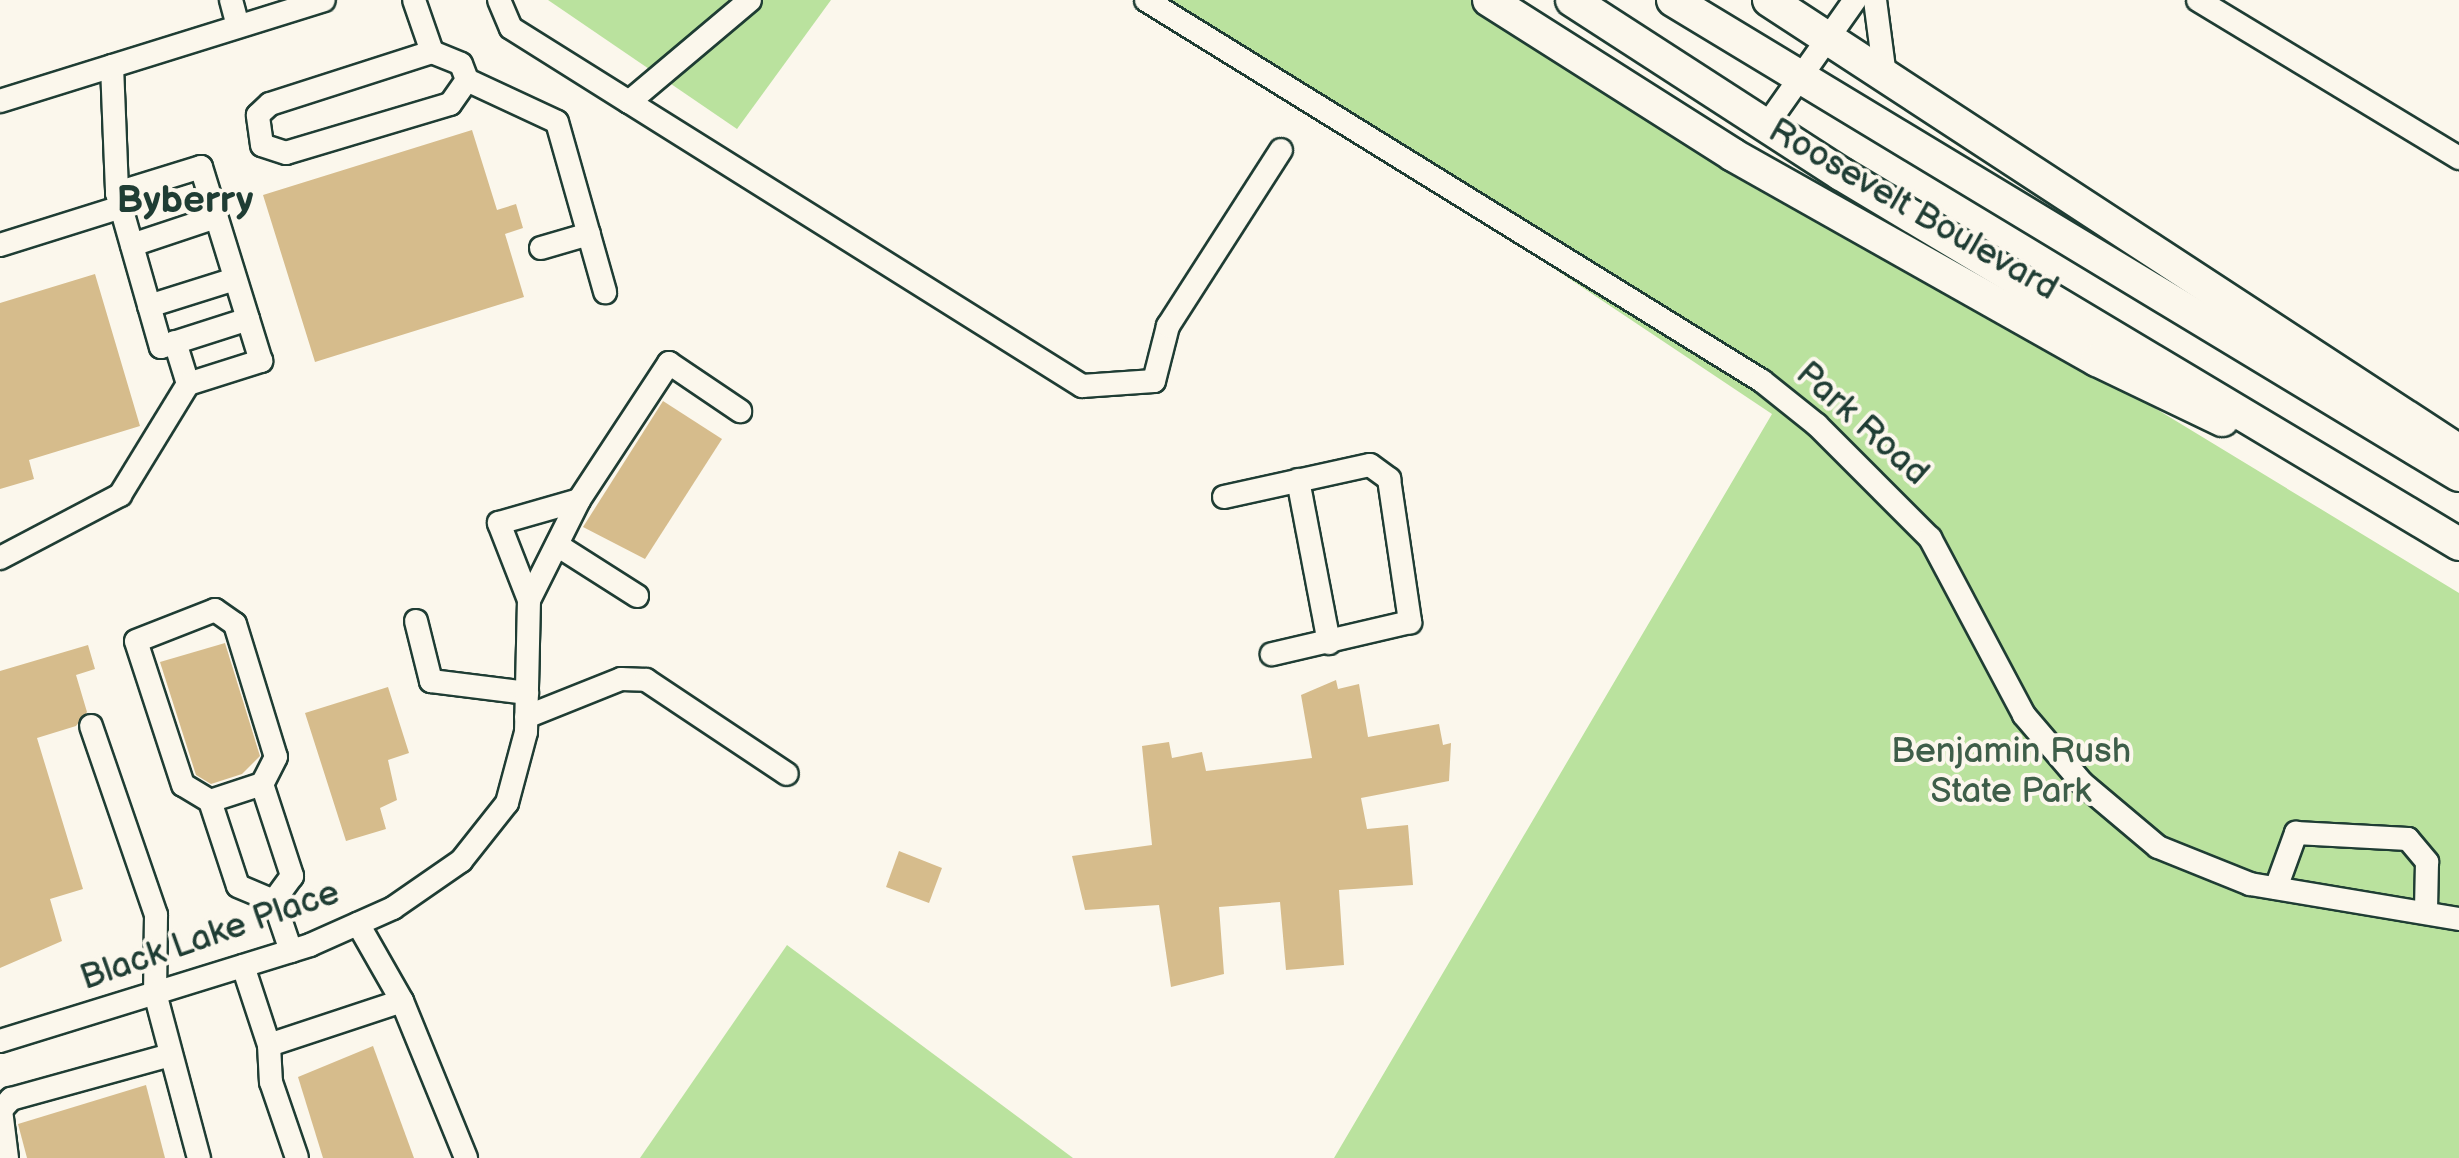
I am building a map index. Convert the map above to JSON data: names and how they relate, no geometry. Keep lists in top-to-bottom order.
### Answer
{
  "streets": {
    "highway": ["Roosevelt Boulevard"],
    "street": ["Park Road", "Black Lake Place"]
  },
  "districts": ["Byberry"],
  "parks": ["Benjamin Rush State Park"]
}
